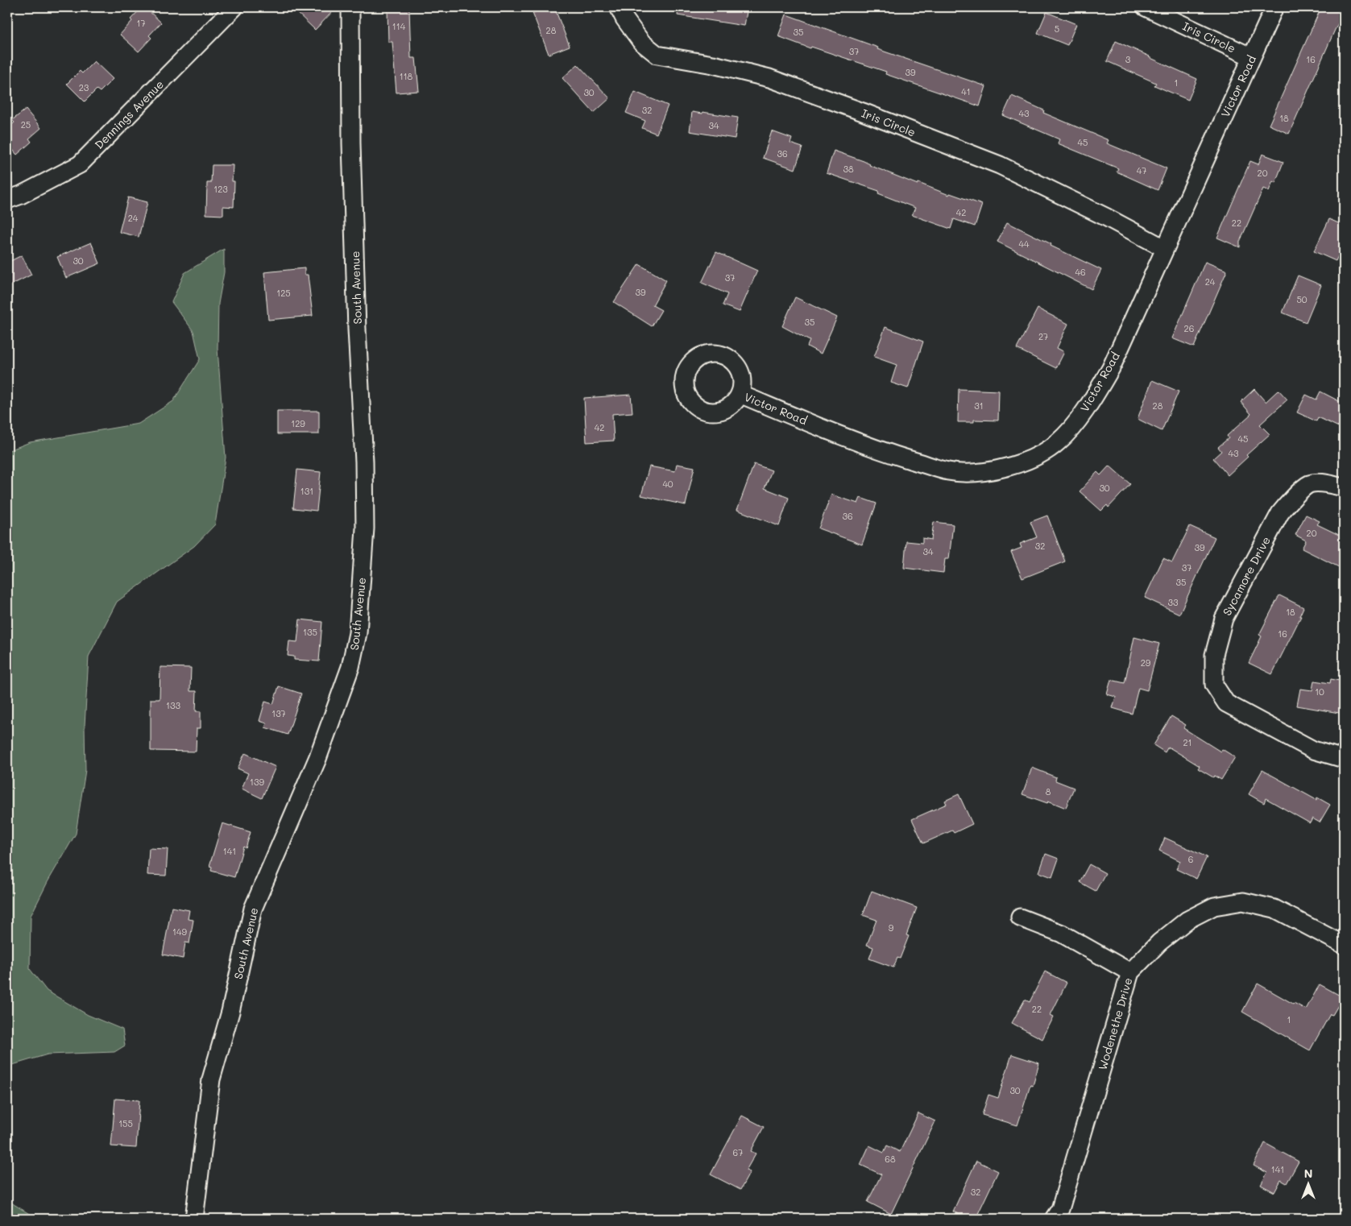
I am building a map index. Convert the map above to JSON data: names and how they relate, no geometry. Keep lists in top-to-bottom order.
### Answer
{
  "streets": {
    "street": [
      "Iris Circle",
      "Victor Road",
      "Dennings Avenue",
      "South Avenue",
      "Sycamore Drive",
      "Wodenethe Drive"
    ]
  },
  "crossings": [
    ["Iris Circle", "Victor Road"]
  ],
  "house_numbers": [
    "17",
    "114",
    "5",
    "28",
    "35",
    "37",
    "3",
    "16",
    "39",
    "118",
    "1",
    "23",
    "41",
    "30",
    "32",
    "43",
    "18",
    "25",
    "34",
    "45",
    "36",
    "38",
    "47",
    "20",
    "123",
    "42",
    "24",
    "22",
    "44",
    "30",
    "46",
    "37",
    "24",
    "39",
    "125",
    "50",
    "35",
    "26",
    "27",
    "31",
    "28",
    "129",
    "42",
    "45",
    "43",
    "40",
    "30",
    "131",
    "36",
    "20",
    "32",
    "39",
    "34",
    "37",
    "35",
    "33",
    "18",
    "135",
    "16",
    "29",
    "10",
    "133",
    "137",
    "21",
    "139",
    "8",
    "141",
    "6",
    "9",
    "149",
    "22",
    "1",
    "30",
    "155",
    "67",
    "68",
    "141",
    "32"
  ],
  "north": "top"
}
